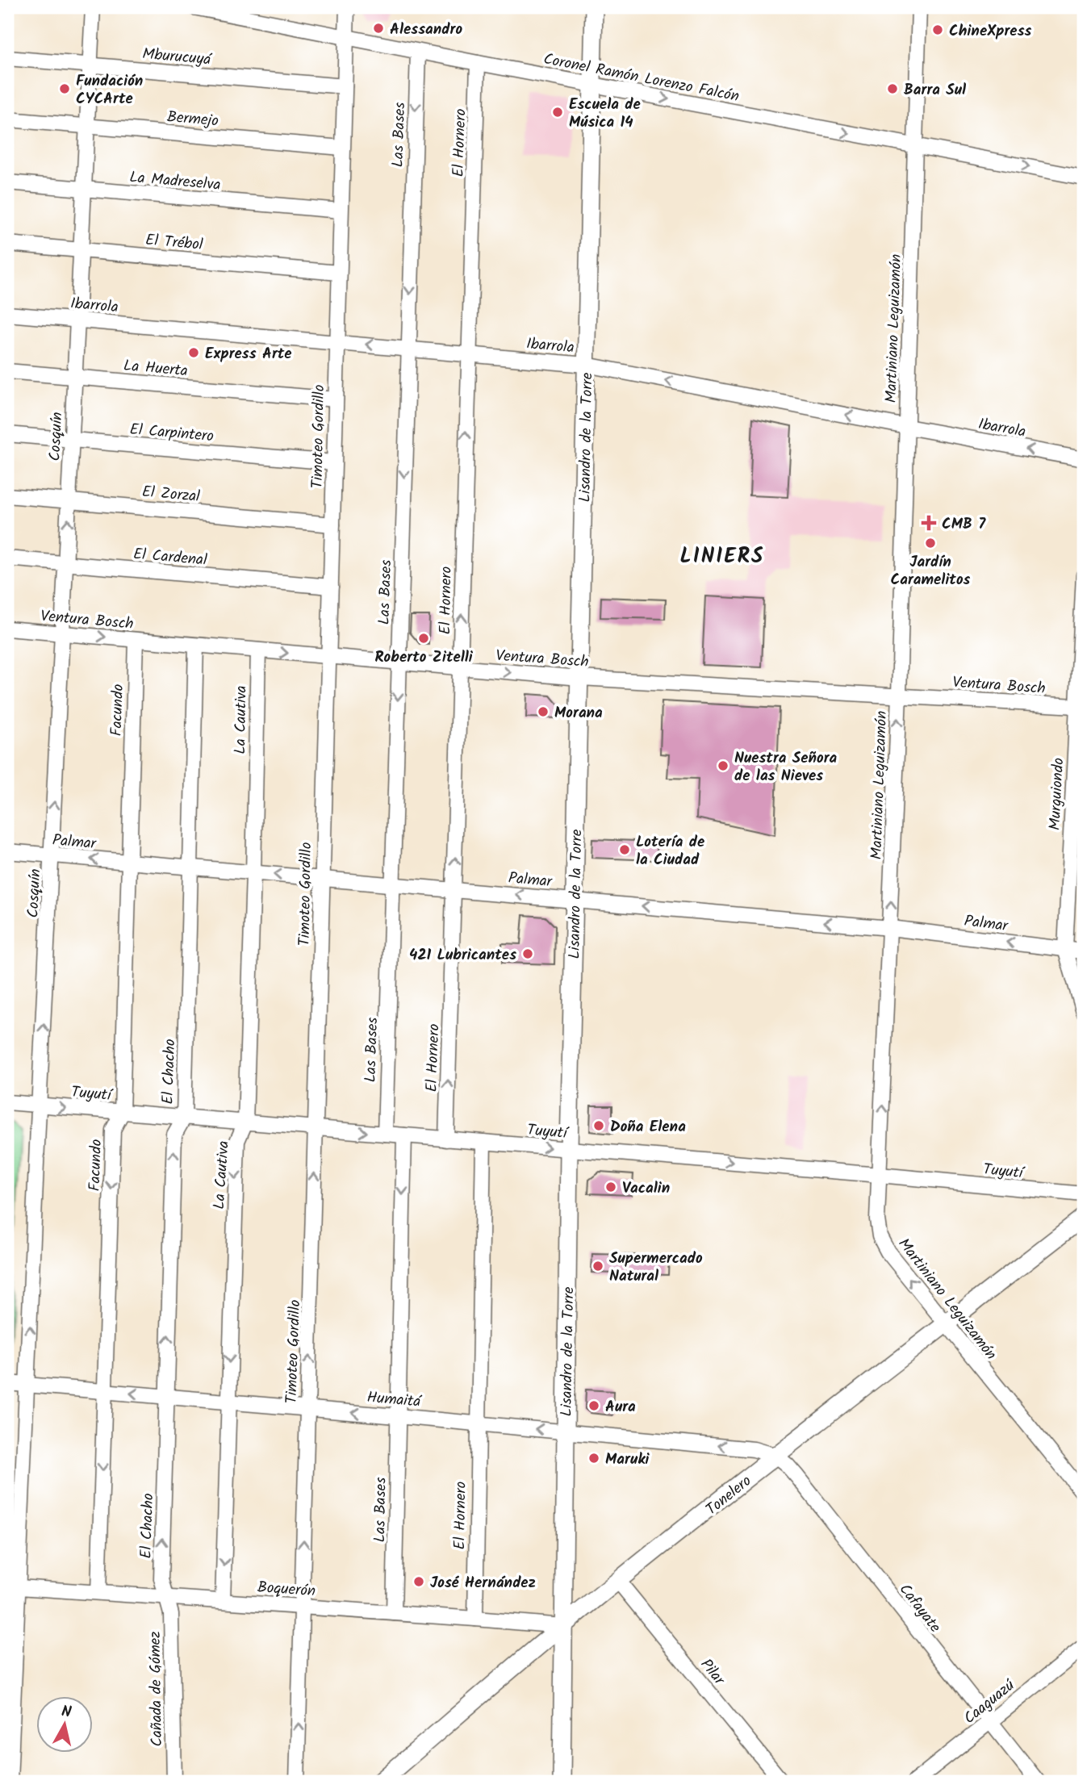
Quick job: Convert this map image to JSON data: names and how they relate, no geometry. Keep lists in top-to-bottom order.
{
  "streets": {
    "street": [
      "Mburucuyá",
      "Coronel Ramón Lorenzo Falcón",
      "Bermejo",
      "Las Bases",
      "El Hornero",
      "La Madreselva",
      "El Trébol",
      "Ibarrola",
      "Martiniano Leguizamón",
      "La Huerta",
      "El Carpintero",
      "Cosquín",
      "Timoteo Gordillo",
      "Lisandro de la Torre",
      "El Zorzal",
      "El Cardenal",
      "Ventura Bosch",
      "Facundo",
      "La Cautiva",
      "Murguiondo",
      "Palmar",
      "El Chacho",
      "Tuyutí",
      "Humaitá",
      "Tonelero",
      "Boquerón",
      "Cafayate",
      "Pilar",
      "Cañada de Gómez",
      "Caaguazú"
    ]
  },
  "crossings": [
    ["Mburucuyá", "Cosquín"],
    ["Mburucuyá", "Timoteo Gordillo"],
    ["Coronel Ramón Lorenzo Falcón", "Las Bases"],
    ["Coronel Ramón Lorenzo Falcón", "El Hornero"],
    ["Coronel Ramón Lorenzo Falcón", "Martiniano Leguizamón"],
    ["Coronel Ramón Lorenzo Falcón", "Timoteo Gordillo"],
    ["Coronel Ramón Lorenzo Falcón", "Lisandro de la Torre"],
    ["Bermejo", "Cosquín"],
    ["Bermejo", "Timoteo Gordillo"],
    ["Las Bases", "Ibarrola"],
    ["Las Bases", "Ventura Bosch"],
    ["Las Bases", "Palmar"],
    ["Las Bases", "Tuyutí"],
    ["Las Bases", "Humaitá"],
    ["Las Bases", "Boquerón"],
    ["El Hornero", "Ibarrola"],
    ["El Hornero", "Ventura Bosch"],
    ["El Hornero", "Palmar"],
    ["El Hornero", "Tuyutí"],
    ["El Hornero", "Humaitá"],
    ["El Hornero", "Boquerón"],
    ["La Madreselva", "Cosquín"],
    ["La Madreselva", "Timoteo Gordillo"],
    ["El Trébol", "Cosquín"],
    ["El Trébol", "Timoteo Gordillo"],
    ["Ibarrola", "Martiniano Leguizamón"],
    ["Ibarrola", "Cosquín"],
    ["Ibarrola", "Timoteo Gordillo"],
    ["Ibarrola", "Lisandro de la Torre"],
    ["Martiniano Leguizamón", "Ventura Bosch"],
    ["Martiniano Leguizamón", "Palmar"],
    ["Martiniano Leguizamón", "Tuyutí"],
    ["Martiniano Leguizamón", "Tonelero"],
    ["La Huerta", "Cosquín"],
    ["La Huerta", "Timoteo Gordillo"],
    ["El Carpintero", "Cosquín"],
    ["El Carpintero", "Timoteo Gordillo"],
    ["Cosquín", "El Zorzal"],
    ["Cosquín", "El Cardenal"],
    ["Cosquín", "Ventura Bosch"],
    ["Cosquín", "Palmar"],
    ["Cosquín", "Tuyutí"],
    ["Cosquín", "Humaitá"],
    ["Cosquín", "Boquerón"],
    ["Timoteo Gordillo", "El Zorzal"],
    ["Timoteo Gordillo", "El Cardenal"],
    ["Timoteo Gordillo", "Ventura Bosch"],
    ["Timoteo Gordillo", "Palmar"],
    ["Timoteo Gordillo", "Tuyutí"],
    ["Timoteo Gordillo", "Humaitá"],
    ["Timoteo Gordillo", "Boquerón"],
    ["Lisandro de la Torre", "Ventura Bosch"],
    ["Lisandro de la Torre", "Palmar"],
    ["Lisandro de la Torre", "Tuyutí"],
    ["Lisandro de la Torre", "Humaitá"],
    ["Lisandro de la Torre", "Tonelero"],
    ["Lisandro de la Torre", "Boquerón"],
    ["Ventura Bosch", "Facundo"],
    ["Ventura Bosch", "La Cautiva"],
    ["Ventura Bosch", "Murguiondo"],
    ["Ventura Bosch", "El Chacho"],
    ["Facundo", "Palmar"],
    ["Facundo", "Tuyutí"],
    ["Facundo", "Humaitá"],
    ["Facundo", "Boquerón"],
    ["La Cautiva", "Palmar"],
    ["La Cautiva", "Tuyutí"],
    ["La Cautiva", "Humaitá"],
    ["La Cautiva", "Boquerón"],
    ["Murguiondo", "Palmar"],
    ["Palmar", "El Chacho"],
    ["El Chacho", "Tuyutí"],
    ["El Chacho", "Humaitá"],
    ["El Chacho", "Boquerón"],
    ["El Chacho", "Cañada de Gómez"],
    ["Humaitá", "Tonelero"],
    ["Humaitá", "Cafayate"],
    ["Tonelero", "Boquerón"],
    ["Tonelero", "Cafayate"],
    ["Tonelero", "Pilar"],
    ["Boquerón", "Cañada de Gómez"],
    ["Cafayate", "Caaguazú"]
  ],
  "one_way": [
    "Coronel Ramón Lorenzo Falcón",
    "Las Bases",
    "El Hornero",
    "Ibarrola",
    "Martiniano Leguizamón",
    "Cosquín",
    "Timoteo Gordillo",
    "Facundo",
    "La Cautiva",
    "Palmar",
    "El Chacho",
    "Tuyutí",
    "Humaitá"
  ],
  "districts": ["LINIERS"],
  "places": {
    "other": [
      "Alessandro",
      "ChineXpress",
      "Fundación CYCArte",
      "Barra Sul",
      "Escuela de Música 14",
      "Express Arte",
      "Jardín Caramelitos",
      "Roberto Zitelli",
      "Morana",
      "Nuestra Señora de las Nieves",
      "Lotería de la Ciudad",
      "421 Lubricantes",
      "Doña Elena",
      "Vacalin",
      "Supermercado Natural",
      "Aura",
      "Maruki",
      "José Hernández"
    ],
    "health": ["CMB 7"]
  },
  "north": "top"
}
